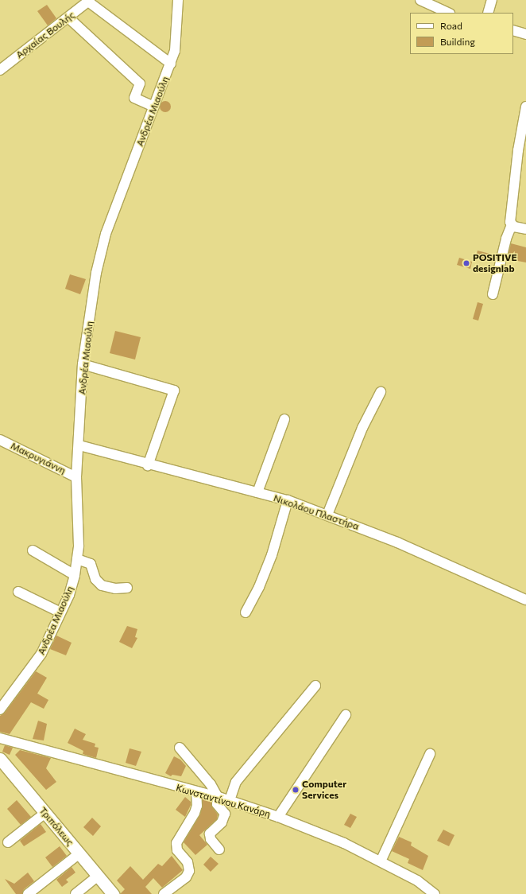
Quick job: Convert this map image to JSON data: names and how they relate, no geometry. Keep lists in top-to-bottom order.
{
  "streets": {
    "main road": ["Τριπόλεως"],
    "street": [
      "Αρχαίας Βουλής",
      "Ανδρέα Μιαούλη",
      "Μακρυγιάννη",
      "Νικολάου Πλαστήρα",
      "Κωνσταντίνου Κανάρη"
    ]
  },
  "crossings": [
    ["Ανδρέα Μιαούλη", "Μακρυγιάννη"],
    ["Ανδρέα Μιαούλη", "Νικολάου Πλαστήρα"]
  ],
  "places": ["POSITIVE designlab", "Computer Services"],
  "legend": ["Road", "Building"]
}
